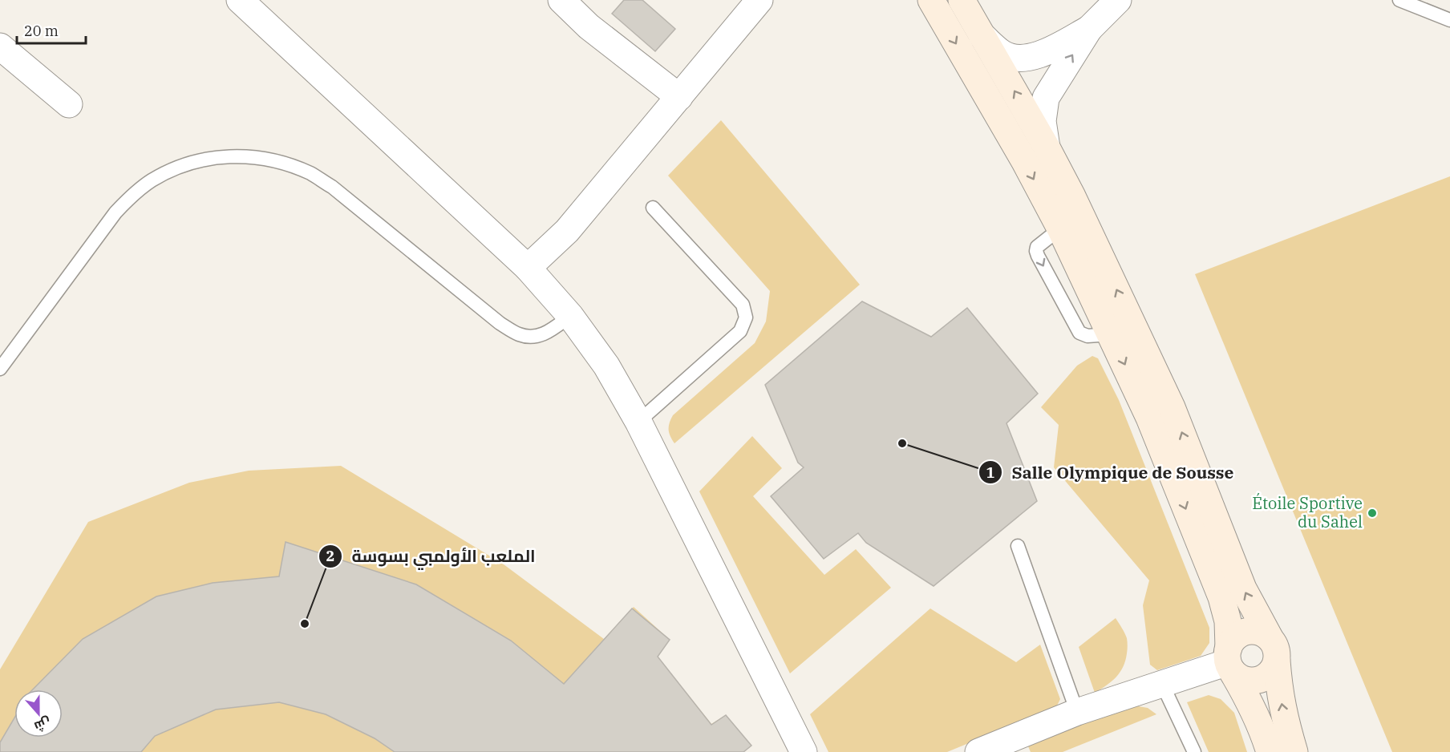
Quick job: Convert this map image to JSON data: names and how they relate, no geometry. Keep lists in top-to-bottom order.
{
  "places": ["Salle Olympique de Sousse", "Étoile Sportive du Sahel", "الملعب الأولمبي بسوسة"],
  "scale_bar": "20 m",
  "north": "bottom"
}
